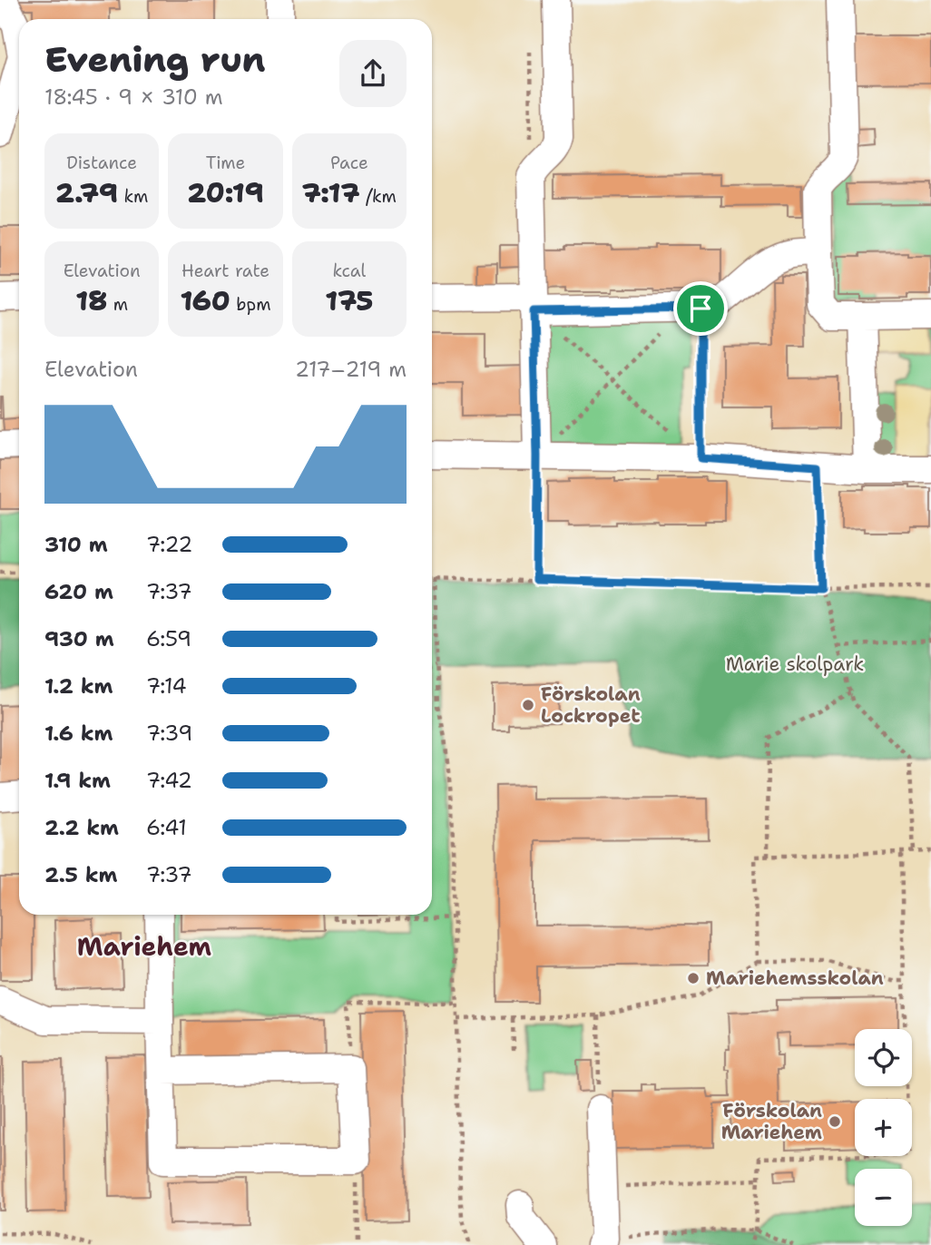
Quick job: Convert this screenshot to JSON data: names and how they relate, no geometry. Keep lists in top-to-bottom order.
{
  "districts": ["Mariehem"],
  "parks": ["Marie skolpark"],
  "places": ["Förskolan Lockropet", "Mariehemsskolan", "Förskolan Mariehem"],
  "page": {
    "heading": ["Evening run", "18:45 · 9 × 310 m"],
    "stats": [
      ["Distance", "2.79 km"],
      ["Time", "20:19"],
      ["Pace", "7:17 /km"],
      ["Elevation", "18 m"],
      ["Heart rate", "160 bpm"],
      ["kcal", "175"]
    ],
    "chart": ["Elevation", "217–219 m"],
    "list": [
      {
        "name": "310 m",
        "note": "7:22"
      },
      {
        "name": "620 m",
        "note": "7:37"
      },
      {
        "name": "930 m",
        "note": "6:59"
      },
      {
        "name": "1.2 km",
        "note": "7:14"
      },
      {
        "name": "1.6 km",
        "note": "7:39"
      },
      {
        "name": "1.9 km",
        "note": "7:42"
      },
      {
        "name": "2.2 km",
        "note": "6:41"
      },
      {
        "name": "2.5 km",
        "note": "7:37"
      }
    ],
    "map_buttons": ["+", "−"]
  }
}
